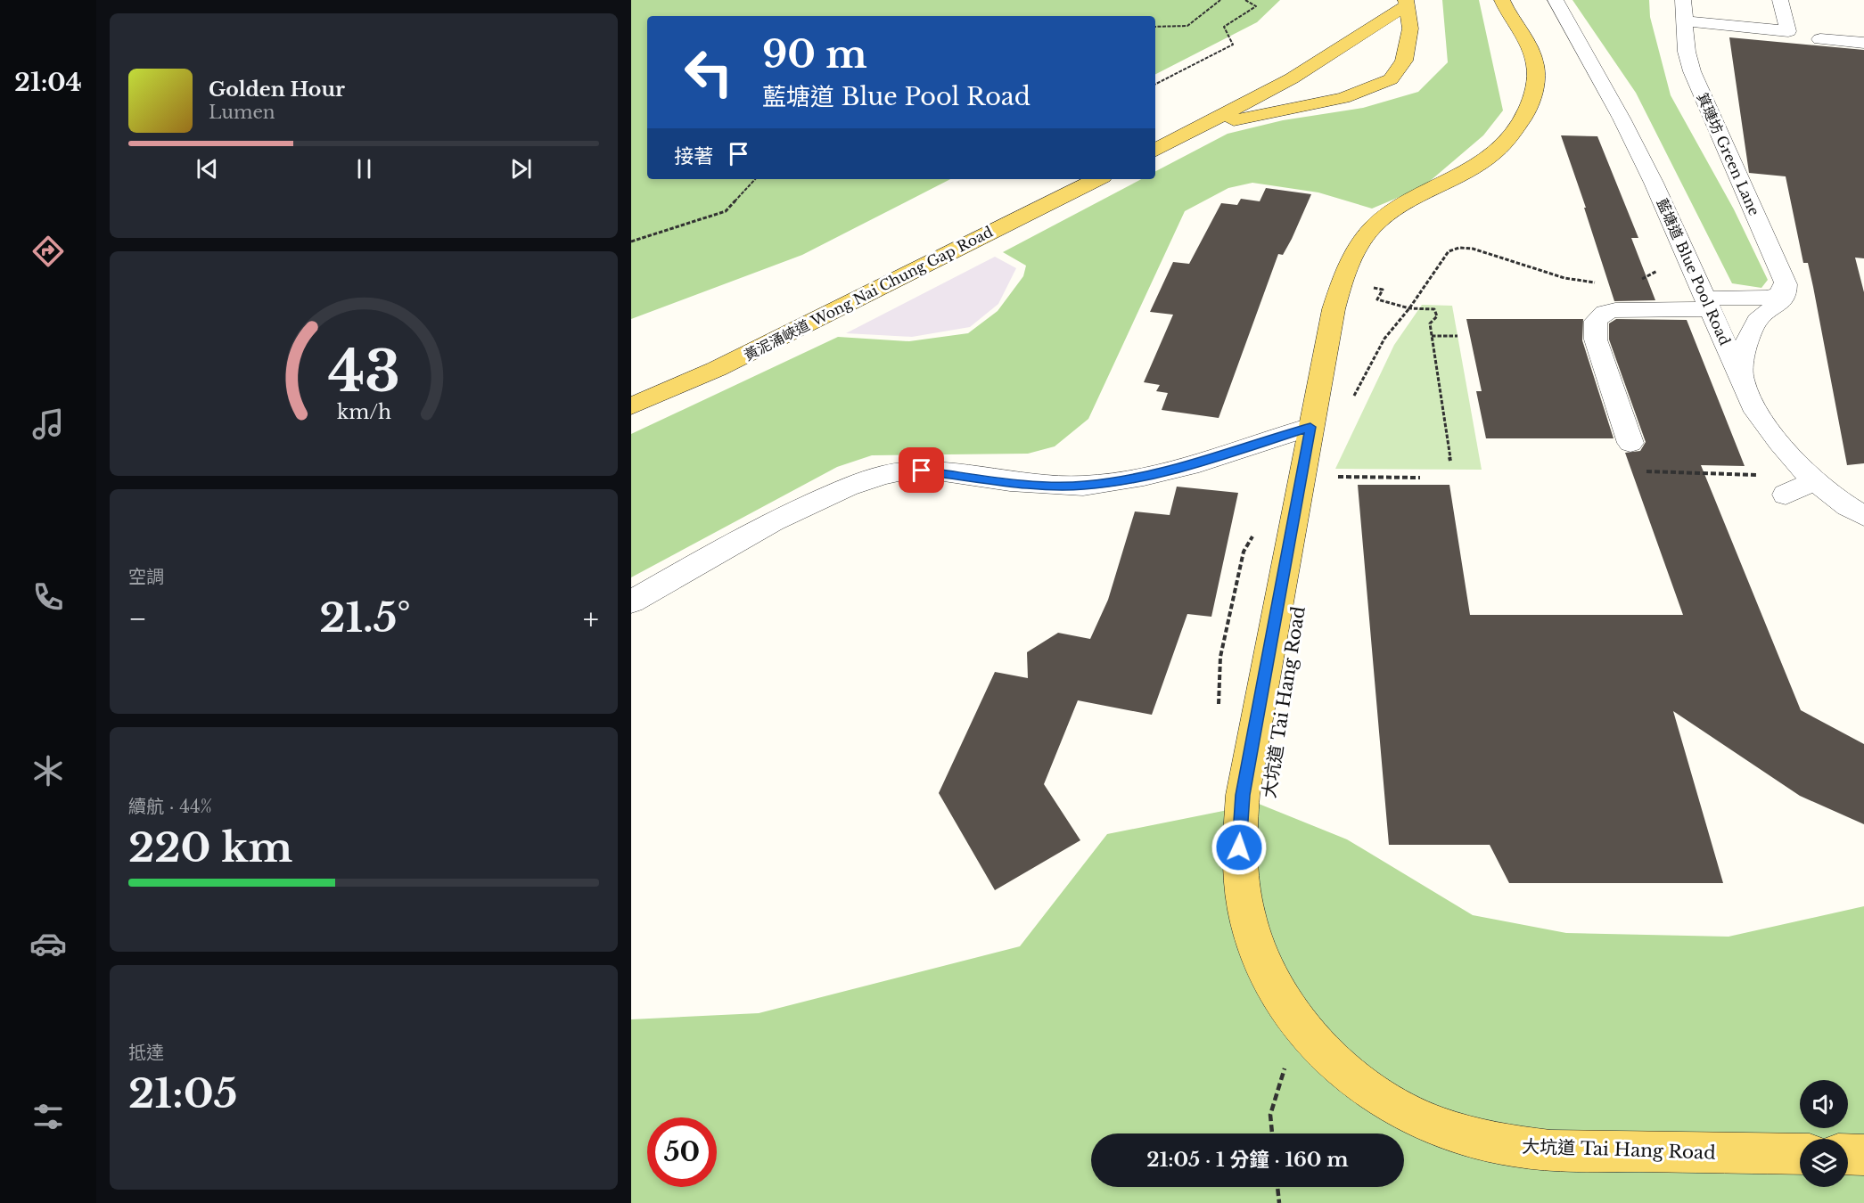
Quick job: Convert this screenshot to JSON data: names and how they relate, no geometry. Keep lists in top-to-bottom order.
{
  "streets": {
    "main road": ["黃泥涌峽道 Wong Nai Chung Gap Road", "大坑道 Tai Hang Road"],
    "street": ["箕璉坊 Green Lane", "藍塘道 Blue Pool Road"]
  },
  "page": {
    "tabs": "21:04",
    "turn": ["90 m", "藍塘道 Blue Pool Road"],
    "song": ["Golden Hour", "Lumen"],
    "then": "接著",
    "tile": [
      "空調",
      ["續航 · 44%", "220 km"],
      ["抵達", "21:05"]
    ],
    "heat": ["−", "21.5°", "+"],
    "limit": "50",
    "trip": "21:05 · 1 分鐘 · 160 m",
    "gauge": ["43", "km/h"]
  }
}
